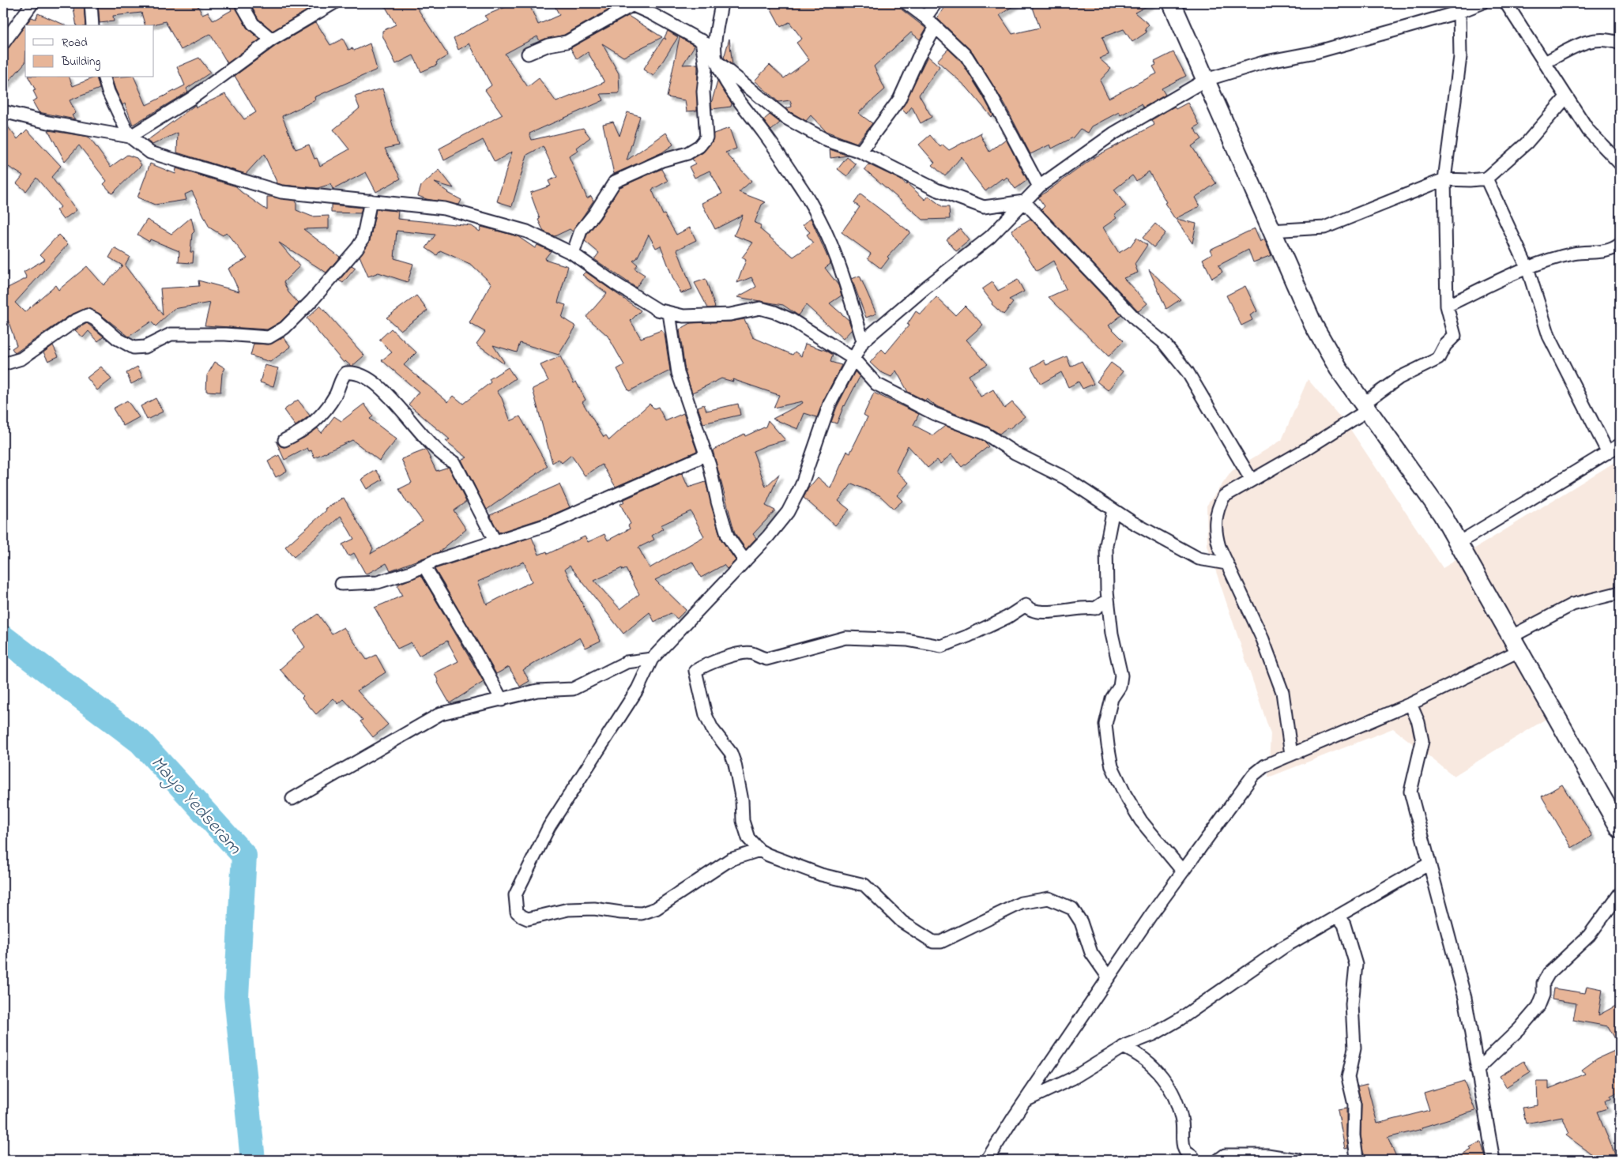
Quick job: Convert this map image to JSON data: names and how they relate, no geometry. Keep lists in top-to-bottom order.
{
  "water": ["Mayo Yedseram"],
  "legend": ["Road", "Building"]
}
